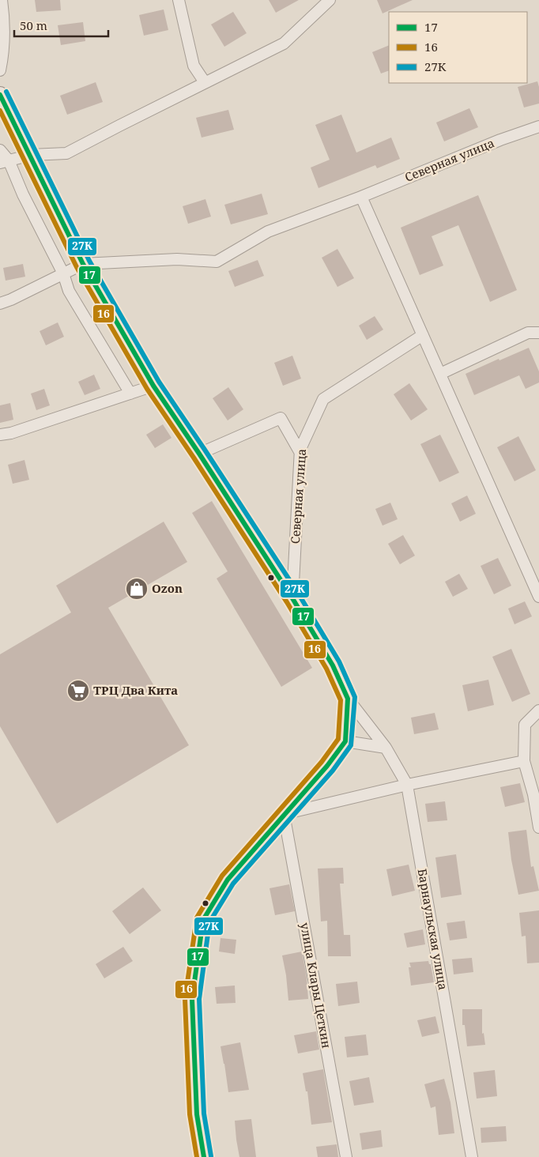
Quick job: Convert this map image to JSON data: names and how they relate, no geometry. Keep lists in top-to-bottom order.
{
  "streets": {
    "street": ["Северная улица", "Барнаульская улица", "улица Клары Цеткин"]
  },
  "places": {
    "shop": ["Ozon"],
    "supermarket": ["ТРЦ Два Кита"]
  },
  "lines": ["transit line 27К", "transit line 17", "transit line 16"],
  "legend": ["17", "16", "27К"],
  "scale_bar": "50 m"
}
